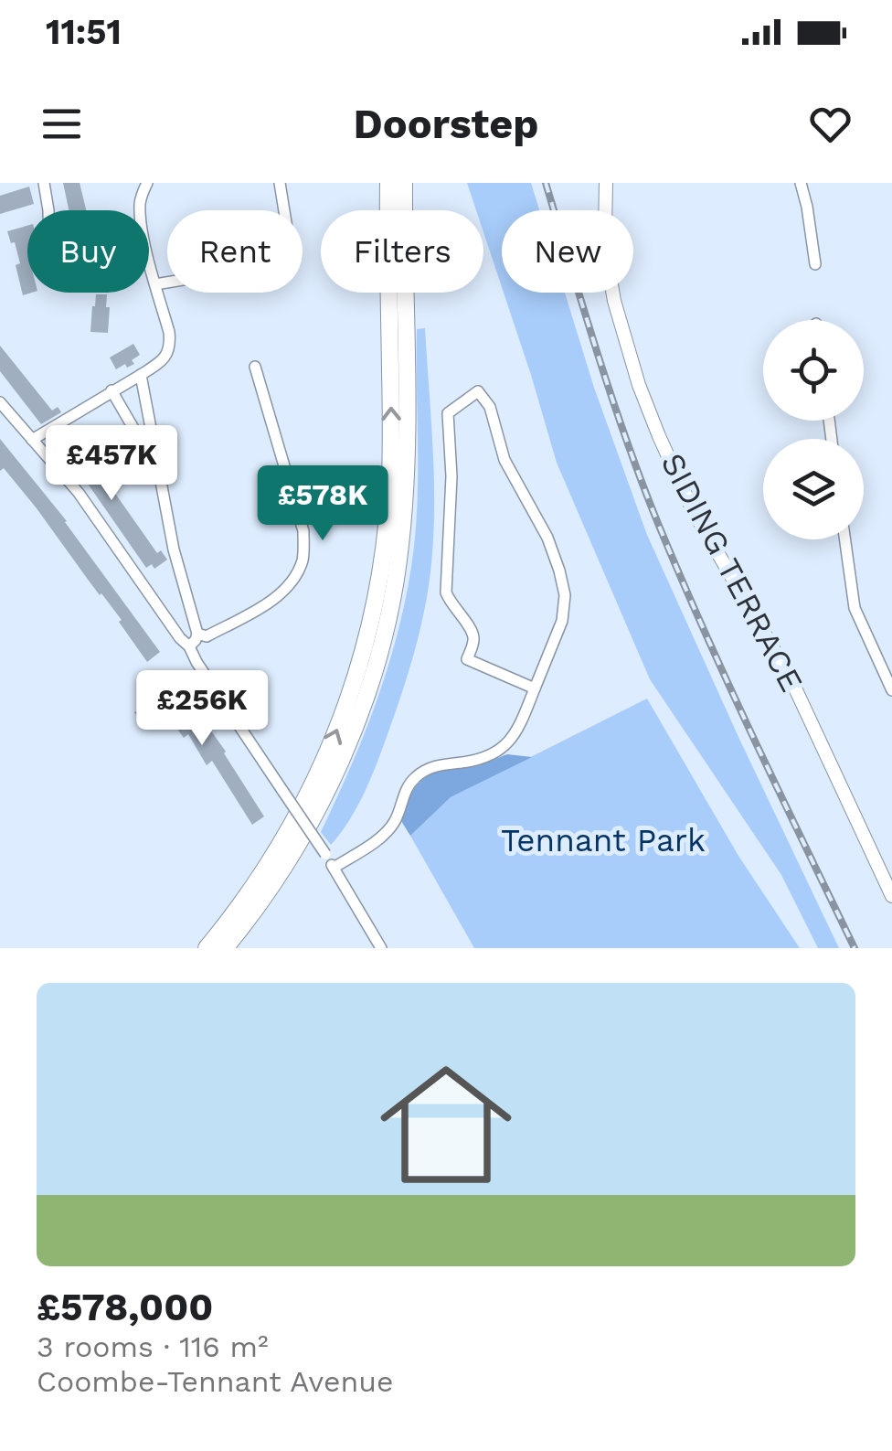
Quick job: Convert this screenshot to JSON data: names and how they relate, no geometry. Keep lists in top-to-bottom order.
{
  "streets": {
    "main road": ["SIDING TERRACE"]
  },
  "parks": ["Tennant Park"],
  "page": {
    "status": "11:51",
    "header": "Doorstep",
    "chip": [
      "Buy",
      "Rent",
      "Filters",
      "New"
    ],
    "price": ["£457K", "£578K", "£256K"],
    "list": [
      {
        "name": "£578,000",
        "note": "3 rooms · 116 m² · Coombe-Tennant Avenue"
      }
    ]
  }
}
